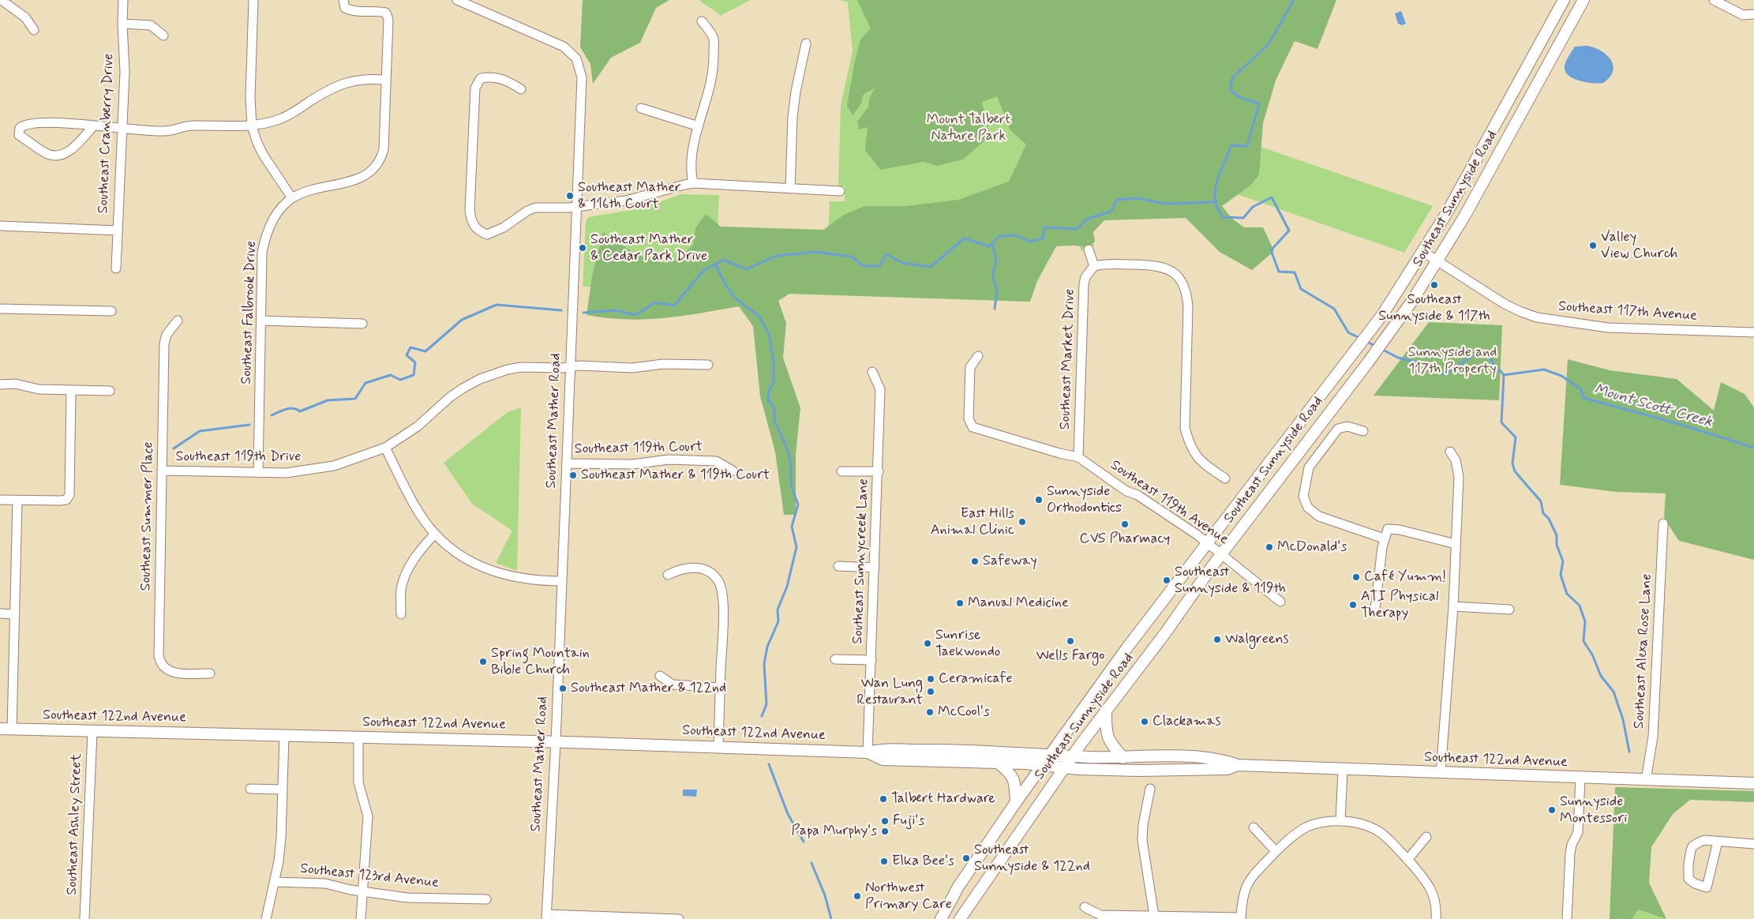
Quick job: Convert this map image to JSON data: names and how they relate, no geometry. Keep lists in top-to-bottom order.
{
  "streets": {
    "main road": ["Southeast Sunnyside Road", "Southeast 122nd Avenue"],
    "street": [
      "Southeast Cranberry Drive",
      "Southeast 117th Avenue",
      "Southeast Falbrook Drive",
      "Southeast Market Drive",
      "Southeast Mather Road",
      "Southeast 119th Court",
      "Southeast 119th Drive",
      "Southeast 119th Avenue",
      "Southeast Summer Place",
      "Southeast Sunnycreek Lane",
      "Southeast Alexa Rose Lane",
      "Southeast Ashley Street",
      "Southeast 123rd Avenue"
    ]
  },
  "crossings": [
    ["Southeast Sunnyside Road", "Southeast 117th Avenue"],
    ["Southeast Sunnyside Road", "Southeast 119th Avenue"],
    ["Southeast Sunnyside Road", "Southeast 122nd Avenue"],
    ["Southeast Falbrook Drive", "Southeast 119th Drive"],
    ["Southeast Market Drive", "Southeast 119th Avenue"],
    ["Southeast Mather Road", "Southeast 119th Court"],
    ["Southeast Mather Road", "Southeast 119th Drive"],
    ["Southeast Mather Road", "Southeast 122nd Avenue"],
    ["Southeast 119th Drive", "Southeast Summer Place"],
    ["Southeast Sunnycreek Lane", "Southeast 122nd Avenue"],
    ["Southeast Alexa Rose Lane", "Southeast 122nd Avenue"],
    ["Southeast 122nd Avenue", "Southeast Ashley Street"]
  ],
  "water": ["Mount Scott Creek"],
  "parks": ["Mount Talbert Nature Park", "Sunnyside and 117th Property"],
  "places": [
    "Southeast Mather & 116th Court",
    "Valley View Church",
    "Southeast Mather & Cedar Park Drive",
    "Southeast Sunnyside & 117th",
    "Southeast Mather & 119th Court",
    "Sunnyside Orthodontics",
    "East Hills Animal Clinic",
    "CVS Pharmacy",
    "McDonald's",
    "Safeway",
    "Café Yumm!",
    "Southeast Sunnyside & 119th",
    "Manual Medicine",
    "ATI Physical Therapy",
    "Walgreens",
    "Wells Fargo",
    "Sunrise Taekwondo",
    "Spring Mountain Bible Church",
    "Ceramicafe",
    "Southeast Mather & 122nd",
    "Wan Lung Restaurant",
    "McCool's",
    "Clackamas",
    "Talbert Hardware",
    "Sunnyside Montessori",
    "Fuji's",
    "Papa Murphy's",
    "Southeast Sunnyside & 122nd",
    "Elka Bee's",
    "Northwest Primary Care"
  ]
}
